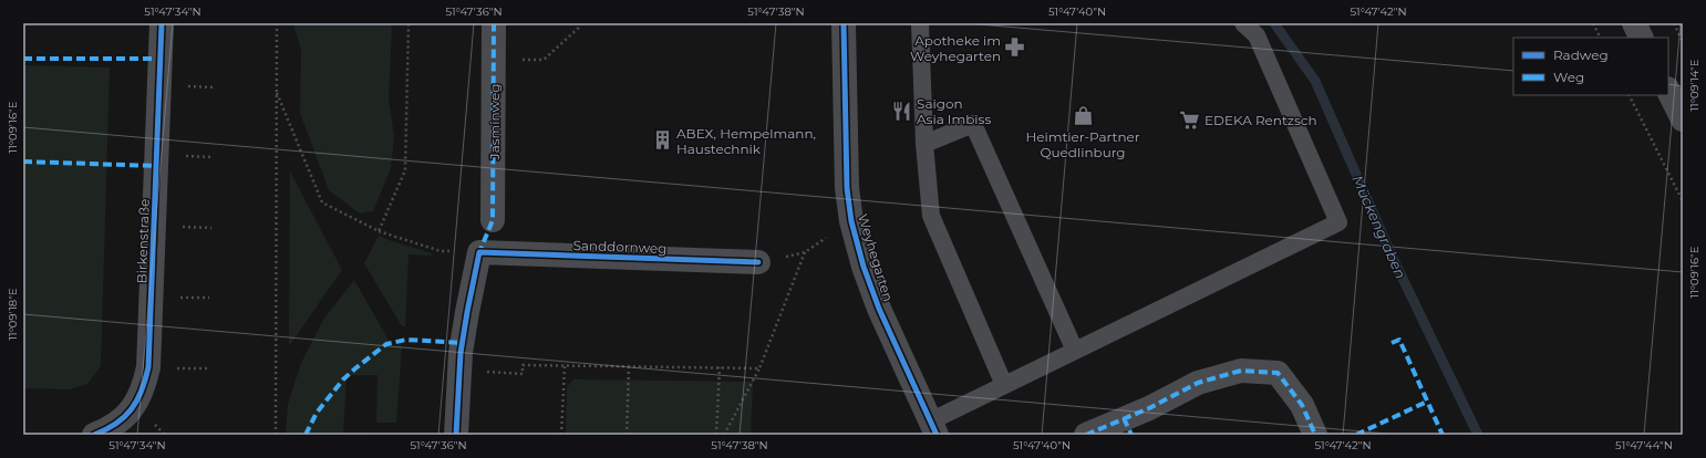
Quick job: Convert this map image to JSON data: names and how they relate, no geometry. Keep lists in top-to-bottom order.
{
  "streets": {
    "street": [
      "Jasminweg",
      "Birkenstraße",
      "Sanddornweg",
      "Weyhegarten"
    ]
  },
  "water": ["Mückengraben"],
  "places": {
    "pharmacy": ["Apotheke im Weyhegarten"],
    "restaurant": ["Saigon Asia Imbiss"],
    "shop": ["Heimtier-Partner Quedlinburg"],
    "supermarket": ["EDEKA Rentzsch"],
    "building": ["ABEX, Hempelmann, Haustechnik"]
  },
  "legend": ["Radweg", "Weg"],
  "coordinates": [
    "51°47'34\"N",
    "51°47'36\"N",
    "51°47'38\"N",
    "51°47'40\"N",
    "51°47'42\"N",
    "11°09'14\"E",
    "11°09'16\"E",
    "11°09'18\"E",
    "51°47'44\"N"
  ]
}
